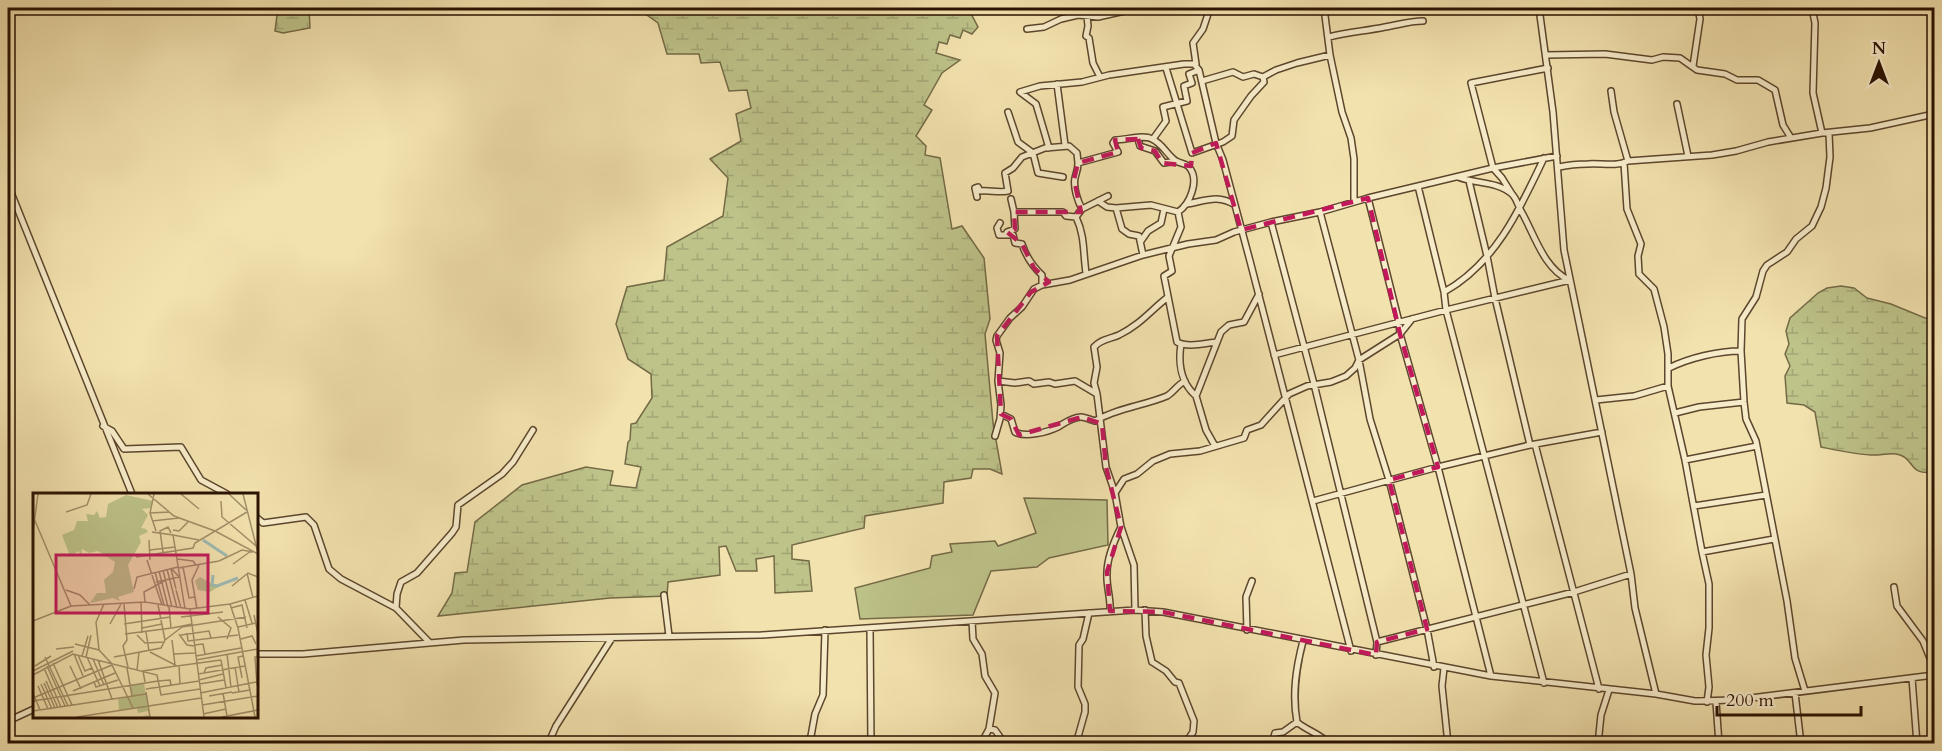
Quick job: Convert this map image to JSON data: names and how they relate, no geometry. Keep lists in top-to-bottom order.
{
  "scale_bar": "200 m",
  "north": "top"
}
